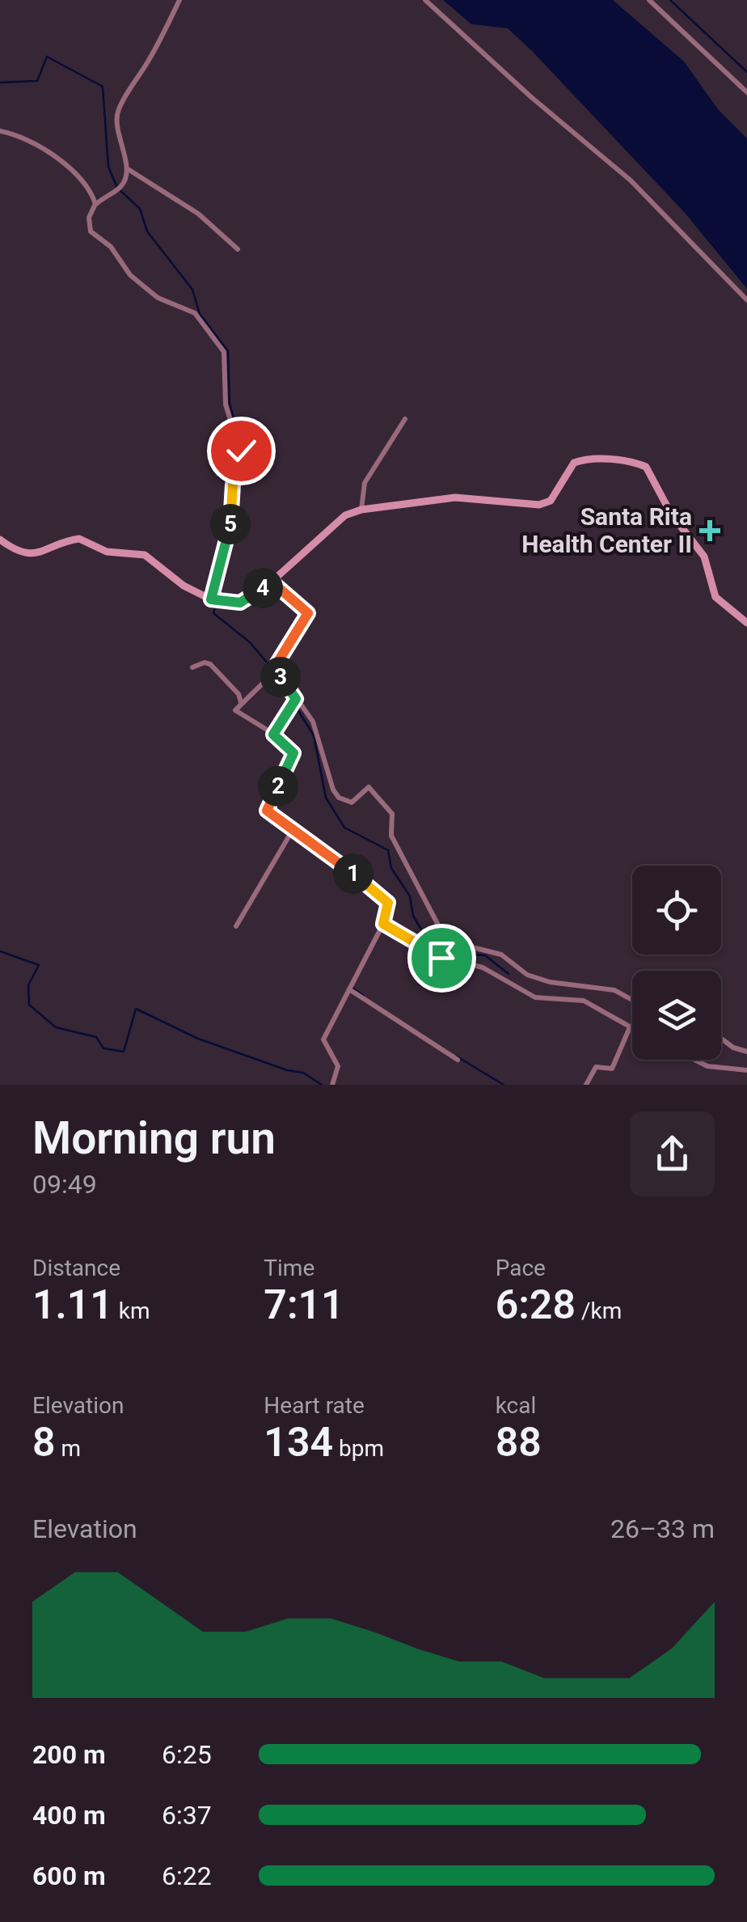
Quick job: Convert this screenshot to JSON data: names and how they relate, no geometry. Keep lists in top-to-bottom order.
{
  "places": {
    "health": ["Santa Rita Health Center II"]
  },
  "page": {
    "pins": [
      "5",
      "4",
      "3",
      "2",
      "1"
    ],
    "heading": ["Morning run", "09:49"],
    "stats": [
      ["Distance", "1.11 km"],
      ["Time", "7:11"],
      ["Pace", "6:28 /km"],
      ["Elevation", "8 m"],
      ["Heart rate", "134 bpm"],
      ["kcal", "88"]
    ],
    "chart": ["Elevation", "26–33 m"],
    "list": [
      {
        "name": "200 m",
        "note": "6:25"
      },
      {
        "name": "400 m",
        "note": "6:37"
      },
      {
        "name": "600 m",
        "note": "6:22"
      }
    ]
  }
}
